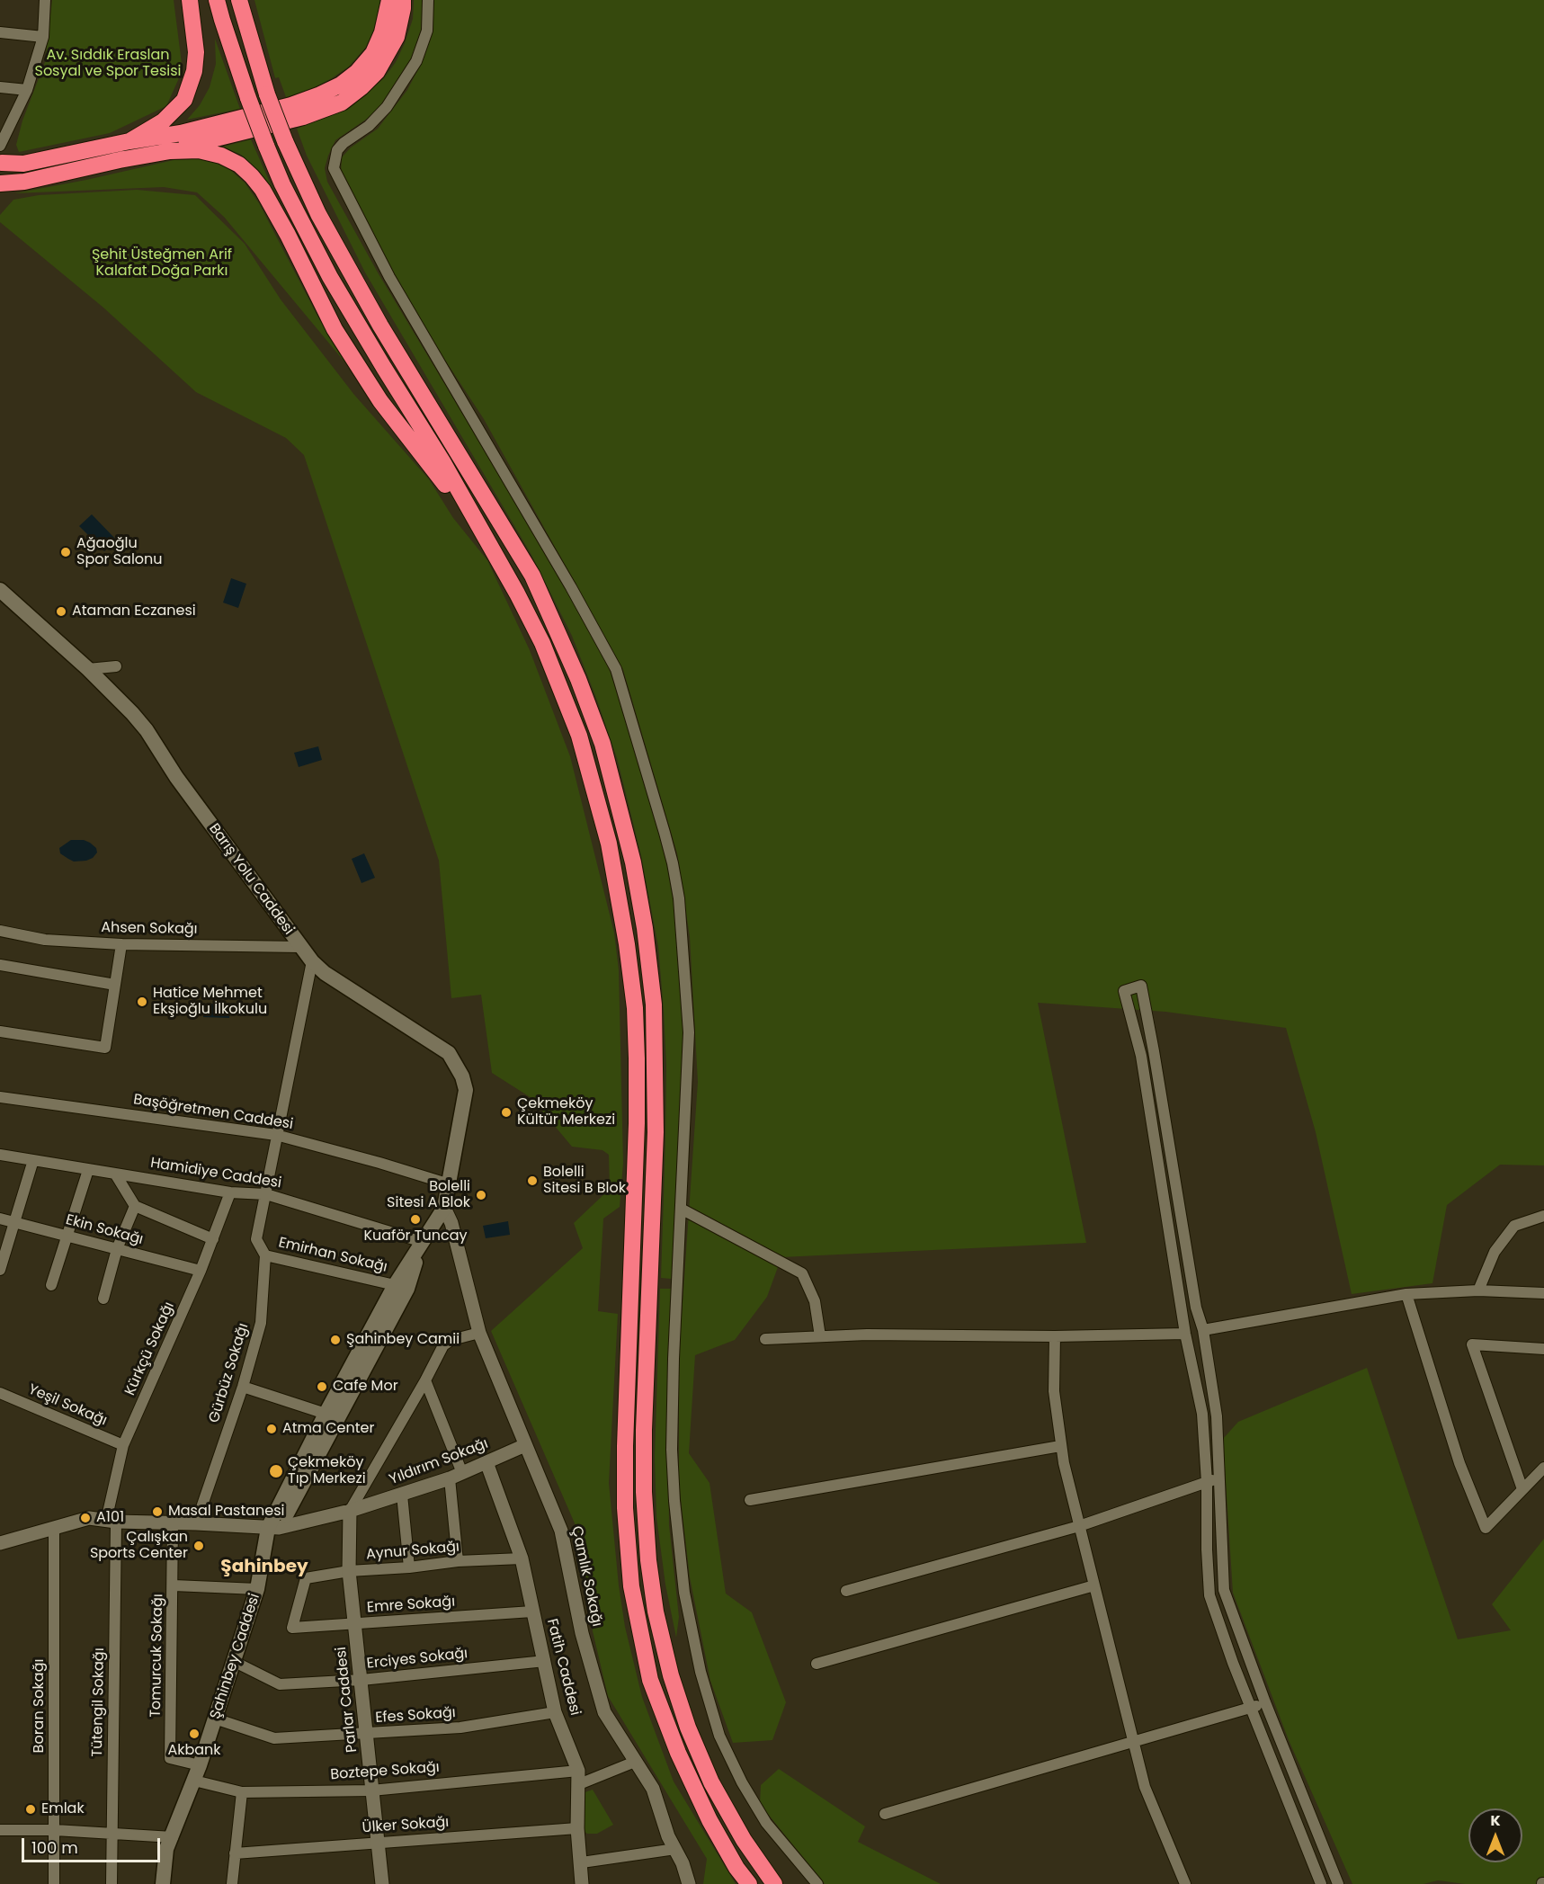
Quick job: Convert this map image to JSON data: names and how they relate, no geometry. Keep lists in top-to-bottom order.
{
  "streets": {
    "main road": ["Barış Yolu Caddesi", "Şahinbey Caddesi"],
    "street": [
      "Ahsen Sokağı",
      "Başöğretmen Caddesi",
      "Hamidiye Caddesi",
      "Ekin Sokağı",
      "Emirhan Sokağı",
      "Kürkçü Sokağı",
      "Gürbüz Sokağı",
      "Yeşil Sokağı",
      "Yıldırım Sokağı",
      "Aynur Sokağı",
      "Çamlık Sokağı",
      "Emre Sokağı",
      "Tomurcuk Sokağı",
      "Erciyes Sokağı",
      "Fatih Caddesi",
      "Parlar Caddesi",
      "Tütengil Sokağı",
      "Boran Sokağı",
      "Efes Sokağı",
      "Boztepe Sokağı",
      "Ülker Sokağı"
    ]
  },
  "crossings": [
    ["Barış Yolu Caddesi", "Ahsen Sokağı"],
    ["Barış Yolu Caddesi", "Gürbüz Sokağı"],
    ["Barış Yolu Caddesi", "Şahinbey Caddesi"],
    ["Başöğretmen Caddesi", "Gürbüz Sokağı"],
    ["Başöğretmen Caddesi", "Şahinbey Caddesi"],
    ["Hamidiye Caddesi", "Kürkçü Sokağı"],
    ["Hamidiye Caddesi", "Gürbüz Sokağı"],
    ["Hamidiye Caddesi", "Şahinbey Caddesi"],
    ["Ekin Sokağı", "Kürkçü Sokağı"],
    ["Emirhan Sokağı", "Gürbüz Sokağı"],
    ["Emirhan Sokağı", "Şahinbey Caddesi"],
    ["Kürkçü Sokağı", "Yeşil Sokağı"],
    ["Kürkçü Sokağı", "Yıldırım Sokağı"],
    ["Kürkçü Sokağı", "Tütengil Sokağı"],
    ["Gürbüz Sokağı", "Yıldırım Sokağı"],
    ["Yıldırım Sokağı", "Çamlık Sokağı"],
    ["Yıldırım Sokağı", "Tomurcuk Sokağı"],
    ["Yıldırım Sokağı", "Şahinbey Caddesi"],
    ["Yıldırım Sokağı", "Fatih Caddesi"],
    ["Yıldırım Sokağı", "Parlar Caddesi"],
    ["Yıldırım Sokağı", "Tütengil Sokağı"],
    ["Yıldırım Sokağı", "Boran Sokağı"],
    ["Aynur Sokağı", "Emre Sokağı"],
    ["Aynur Sokağı", "Fatih Caddesi"],
    ["Aynur Sokağı", "Parlar Caddesi"],
    ["Çamlık Sokağı", "Şahinbey Caddesi"],
    ["Çamlık Sokağı", "Boztepe Sokağı"],
    ["Emre Sokağı", "Fatih Caddesi"],
    ["Emre Sokağı", "Parlar Caddesi"],
    ["Tomurcuk Sokağı", "Şahinbey Caddesi"],
    ["Şahinbey Caddesi", "Erciyes Sokağı"],
    ["Şahinbey Caddesi", "Efes Sokağı"],
    ["Şahinbey Caddesi", "Boztepe Sokağı"],
    ["Erciyes Sokağı", "Fatih Caddesi"],
    ["Erciyes Sokağı", "Parlar Caddesi"],
    ["Fatih Caddesi", "Efes Sokağı"],
    ["Fatih Caddesi", "Boztepe Sokağı"],
    ["Fatih Caddesi", "Ülker Sokağı"],
    ["Parlar Caddesi", "Efes Sokağı"],
    ["Parlar Caddesi", "Boztepe Sokağı"],
    ["Parlar Caddesi", "Ülker Sokağı"]
  ],
  "districts": ["Şahinbey"],
  "parks": ["Av. Sıddık Eraslan Sosyal ve Spor Tesisi", "Şehit Üsteğmen Arif Kalafat Doğa Parkı"],
  "places": [
    "Ağaoğlu Spor Salonu",
    "Ataman Eczanesi",
    "Hatice Mehmet Ekşioğlu İlkokulu",
    "Çekmeköy Kültür Merkezi",
    "Bolelli Sitesi B Blok",
    "Bolelli Sitesi A Blok",
    "Kuaför Tuncay",
    "Şahinbey Camii",
    "Cafe Mor",
    "Atma Center",
    "Çekmeköy Tıp Merkezi",
    "Masal Pastanesi",
    "A101",
    "Çalışkan Sports Center",
    "Akbank",
    "Emlak"
  ],
  "scale_bar": "100 m",
  "north": "top"
}
